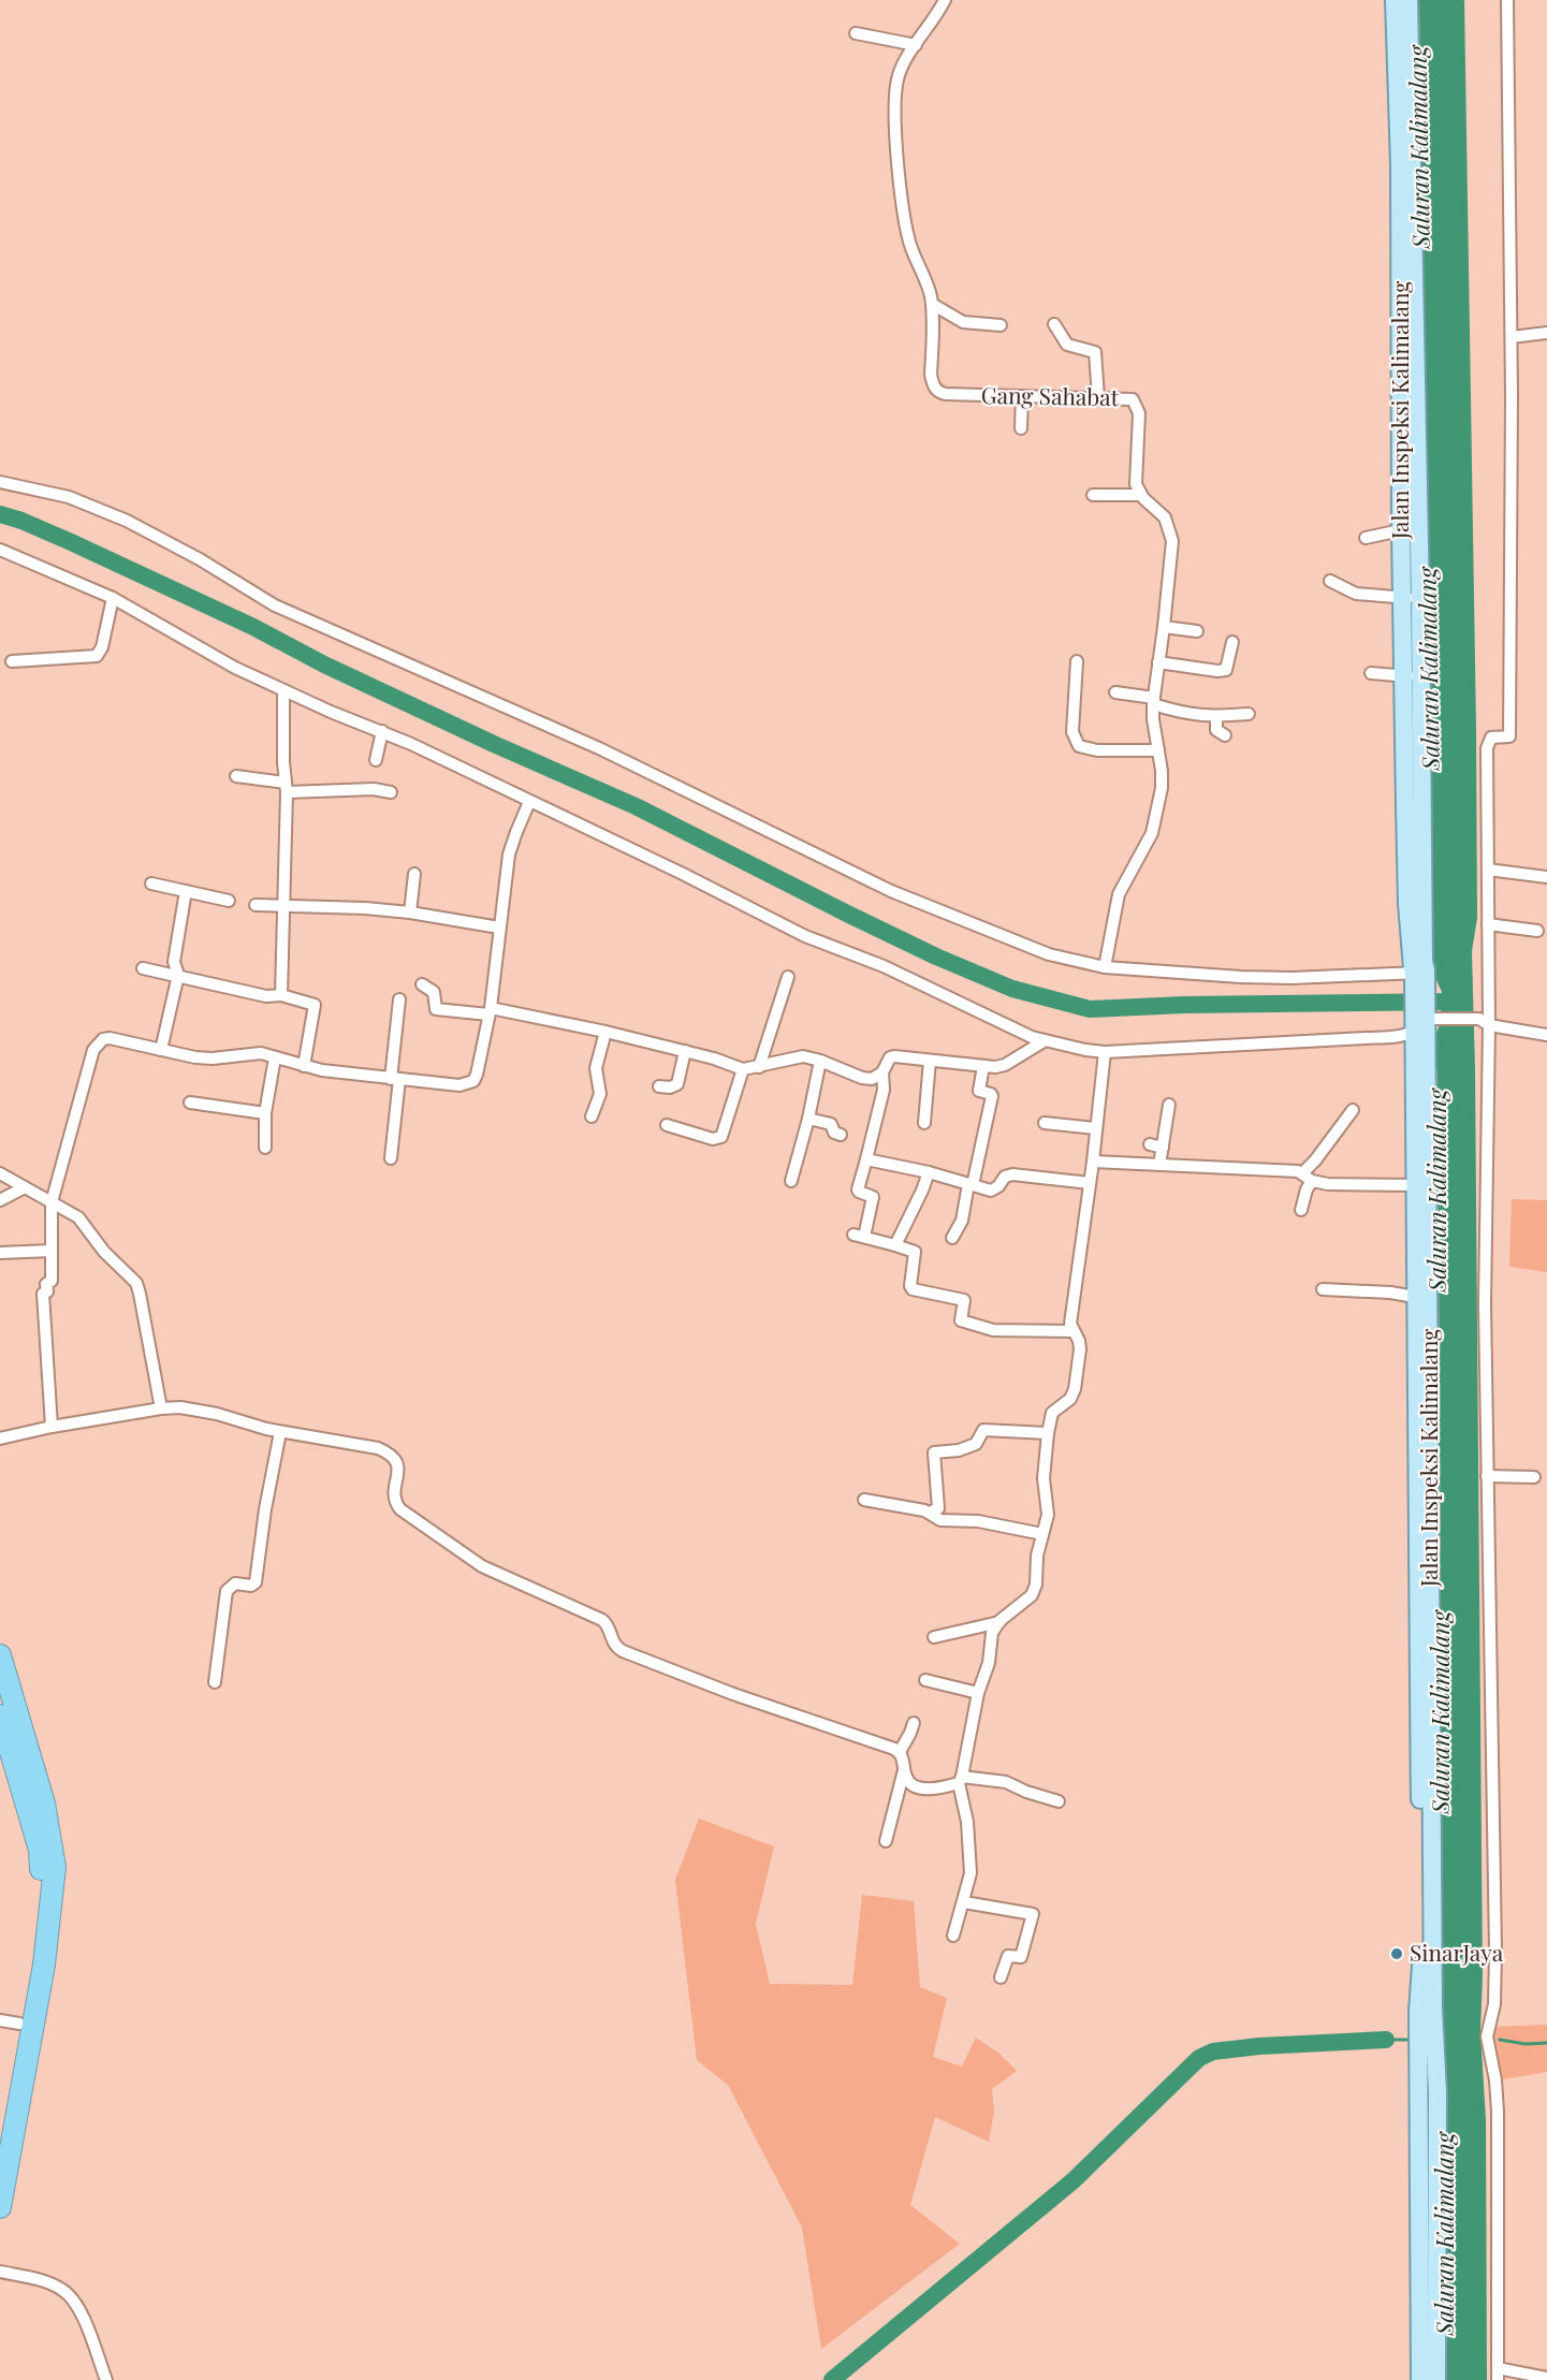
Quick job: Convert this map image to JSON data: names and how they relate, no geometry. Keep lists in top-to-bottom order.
{
  "streets": {
    "main road": ["Jalan Inspeksi Kalimalang"],
    "street": ["Gang Sahabat"]
  },
  "water": ["Saluran Kalimalang"],
  "places": ["SinarJaya"]
}
